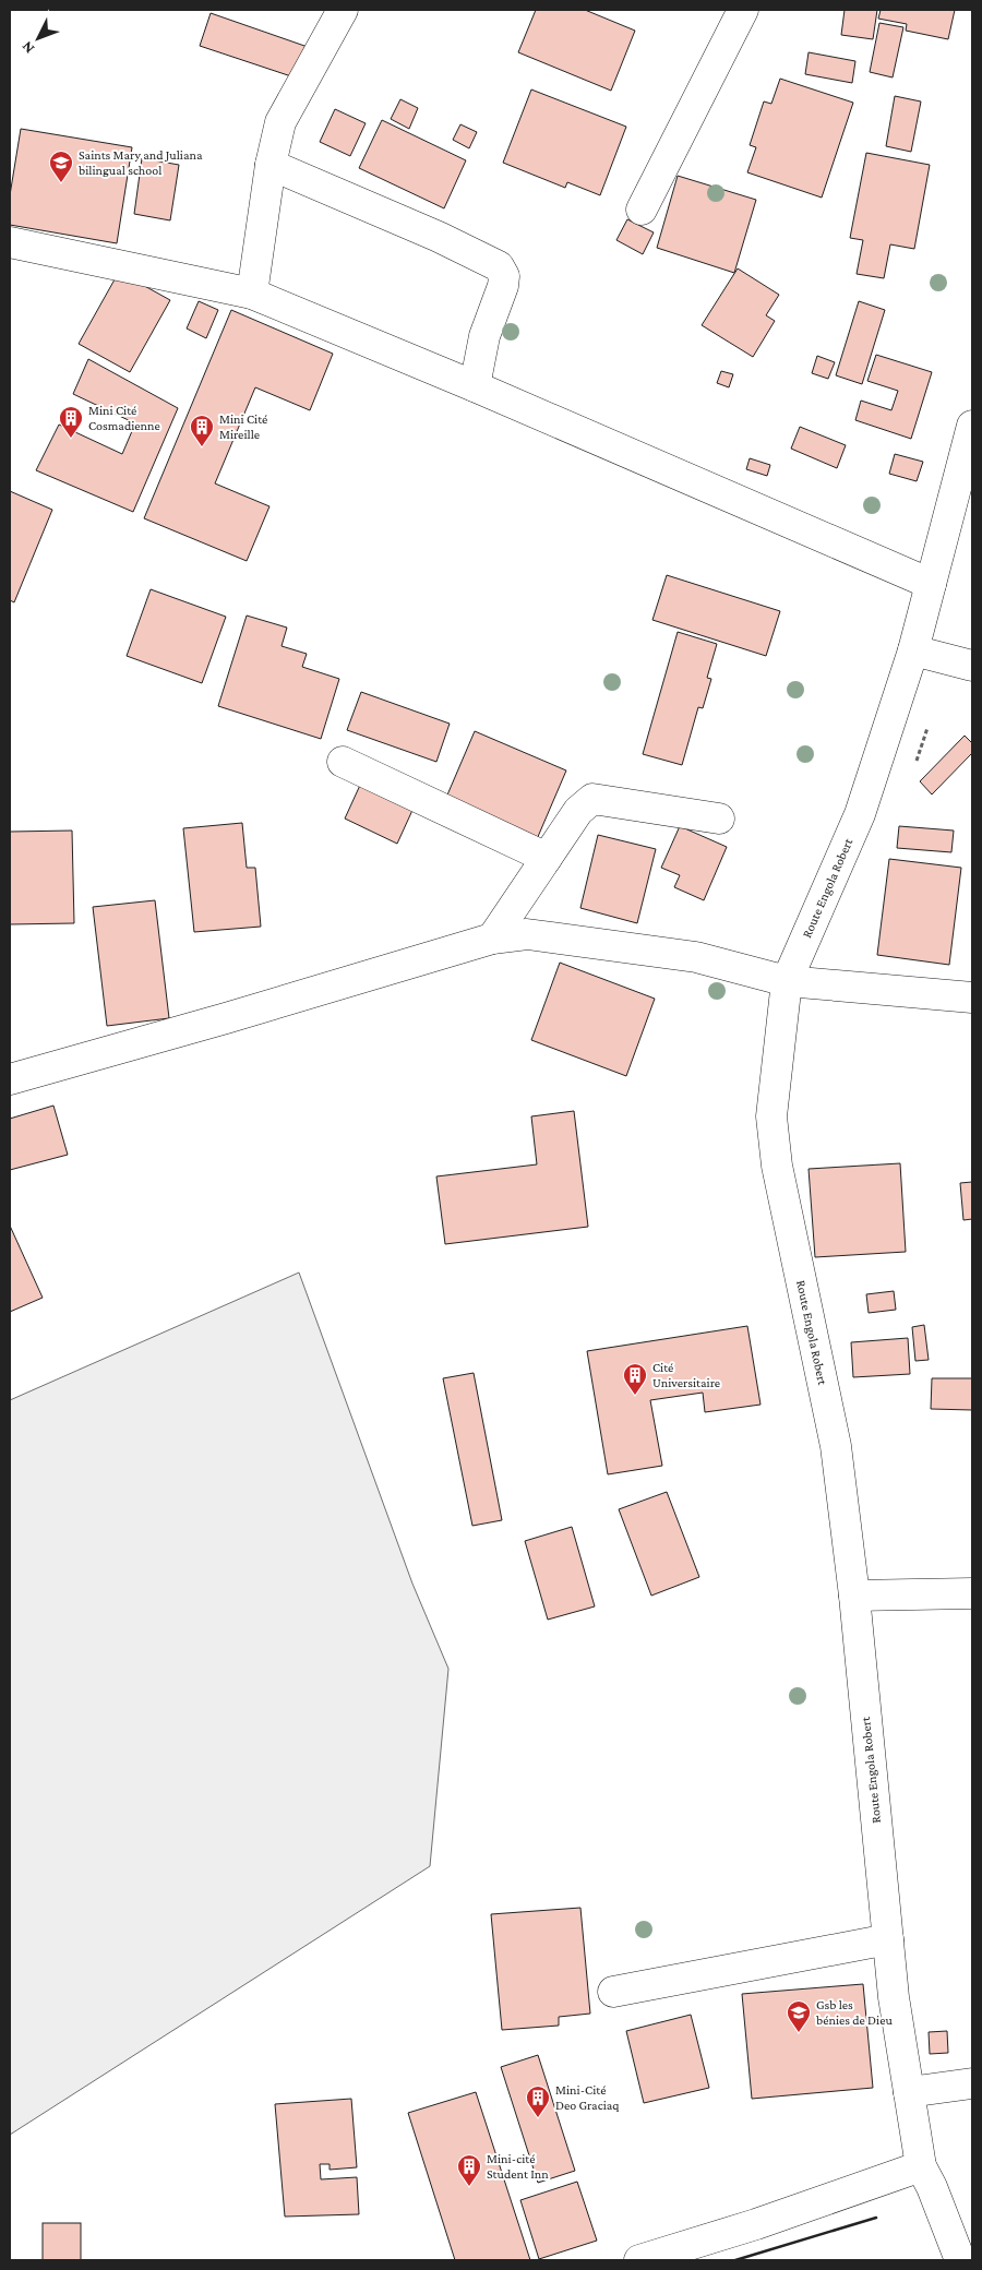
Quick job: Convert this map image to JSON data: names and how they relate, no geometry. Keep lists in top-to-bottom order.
{
  "streets": {
    "street": ["Route Engola Robert"]
  },
  "places": {
    "school or university": ["Saints Mary and Juliana bilingual school", "Gsb les bénies de Dieu"],
    "building": [
      "Mini Cité Cosmadienne",
      "Mini Cité Mireille",
      "Cité Universitaire",
      "Mini-Cité Deo Graciaq",
      "Mini-cité Student Inn"
    ]
  },
  "north": "bottom left"
}
